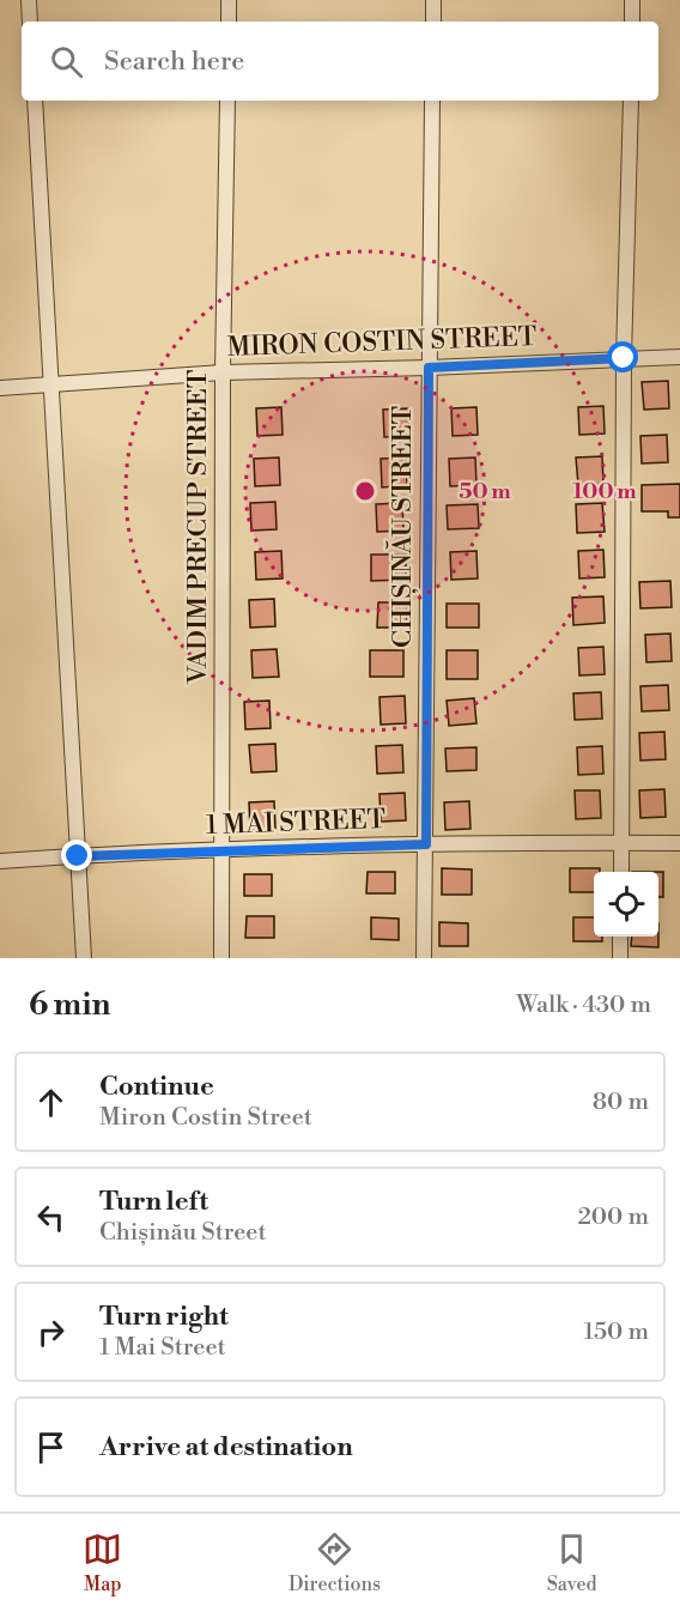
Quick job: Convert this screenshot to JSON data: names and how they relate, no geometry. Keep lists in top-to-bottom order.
{
  "streets": {
    "street": [
      "MIRON COSTIN STREET",
      "VADIM PRECUP STREET",
      "CHIȘINĂU STREET",
      "1 MAI STREET"
    ]
  },
  "crossings": [
    ["MIRON COSTIN STREET", "VADIM PRECUP STREET"],
    ["MIRON COSTIN STREET", "CHIȘINĂU STREET"],
    ["VADIM PRECUP STREET", "1 MAI STREET"],
    ["CHIȘINĂU STREET", "1 MAI STREET"]
  ],
  "page": {
    "search": "Search here",
    "heading": ["6 min", "Walk · 430 m"],
    "list": [
      ["Continue", "Miron Costin Street", "80 m"],
      ["Turn left", "Chișinău Street", "200 m"],
      ["Turn right", "1 Mai Street", "150 m"],
      "Arrive at destination"
    ],
    "nav": ["Map", "Directions", "Saved"]
  },
  "rings": ["50 m", "100 m"]
}
